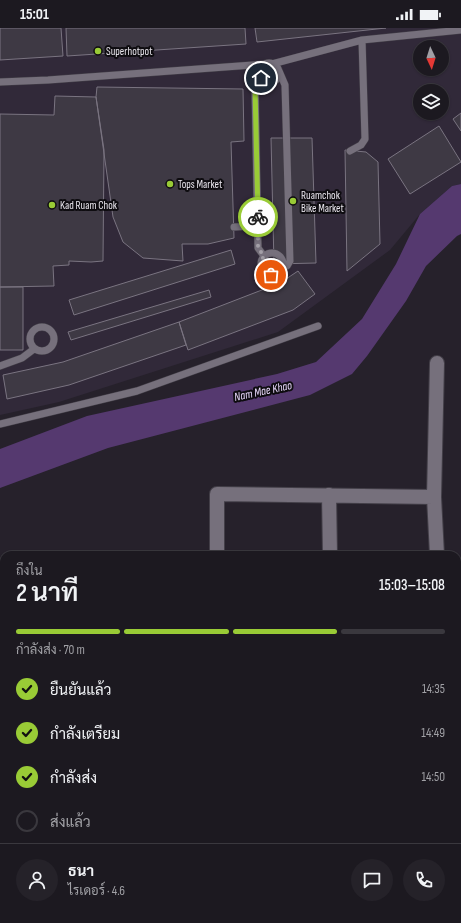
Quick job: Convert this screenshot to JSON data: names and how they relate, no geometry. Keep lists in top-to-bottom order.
{
  "water": ["Nam Mae Khao"],
  "places": [
    "Superhotpot",
    "Tops Market",
    "Ruamchok Bike Market",
    "Kad Ruam Chok"
  ],
  "north": "bottom",
  "page": {
    "status": "15:01",
    "heading": ["2 นาที", "ถึงใน", "15:03–15:08"],
    "panel": ["ธนา", "ไรเดอร์ · 4.6"],
    "bar": "กำลังส่ง · 70 m",
    "list": [
      ["ยืนยันแล้ว", "14:35"],
      ["กำลังเตรียม", "14:49"],
      ["กำลังส่ง", "14:50"],
      "ส่งแล้ว"
    ]
  }
}
